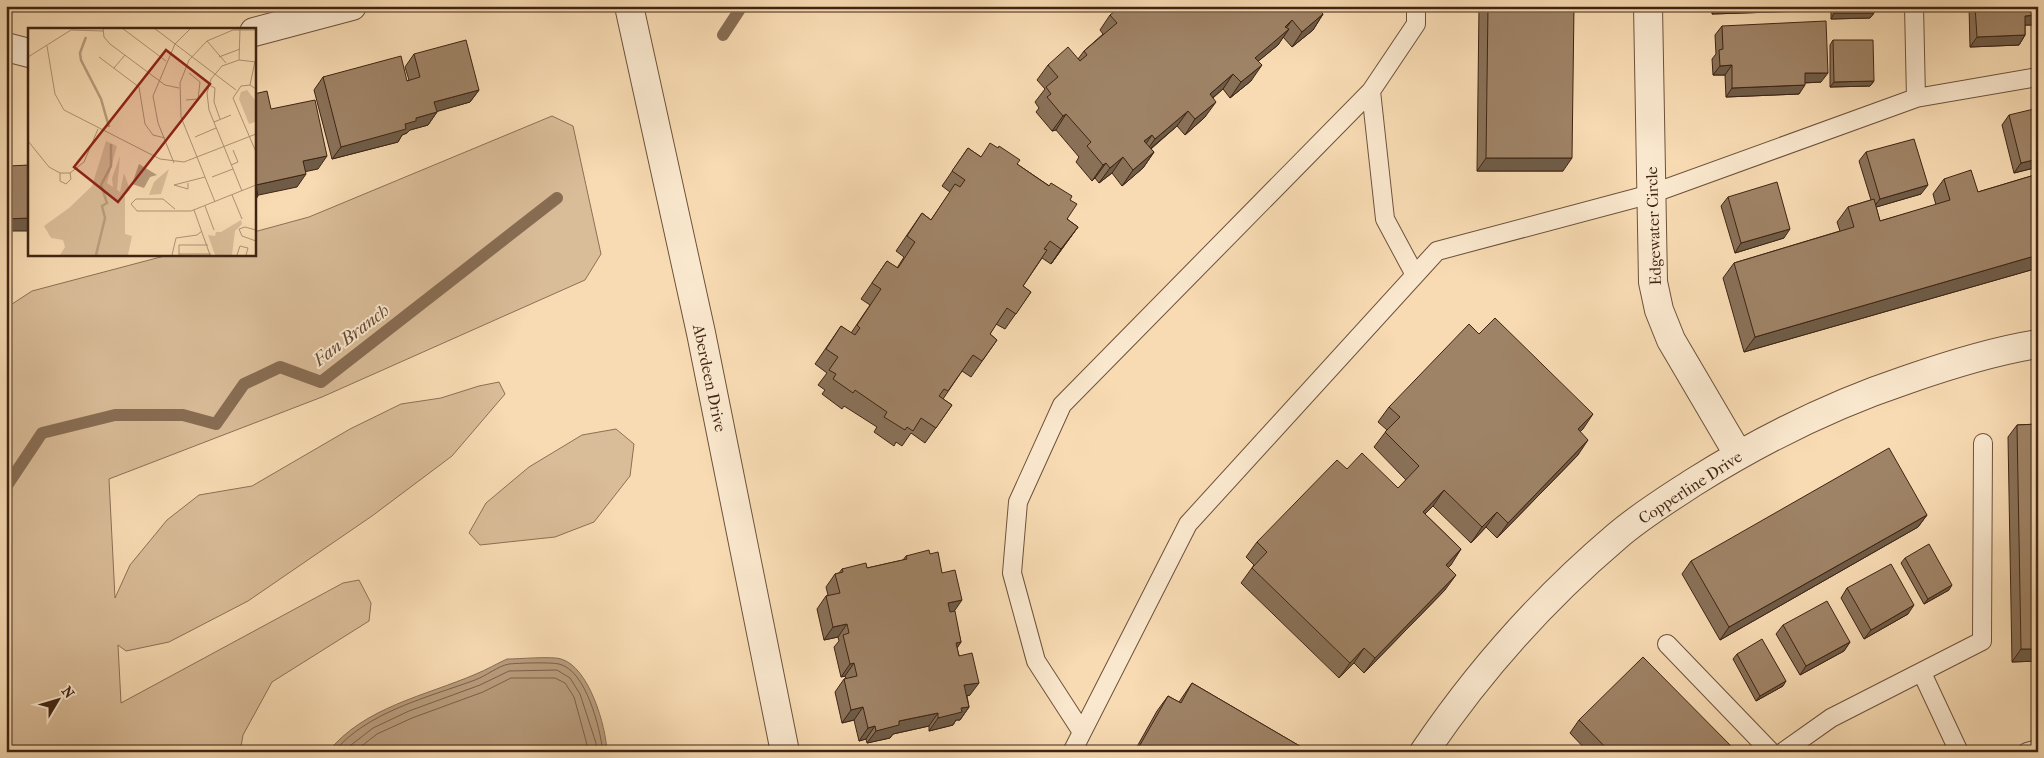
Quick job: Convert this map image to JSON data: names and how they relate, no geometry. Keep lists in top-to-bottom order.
{
  "streets": {
    "street": ["Edgewater Circle", "Aberdeen Drive", "Copperline Drive"]
  },
  "crossings": [
    ["Edgewater Circle", "Copperline Drive"]
  ],
  "water": ["Fan Branch"],
  "north": "top right"
}
